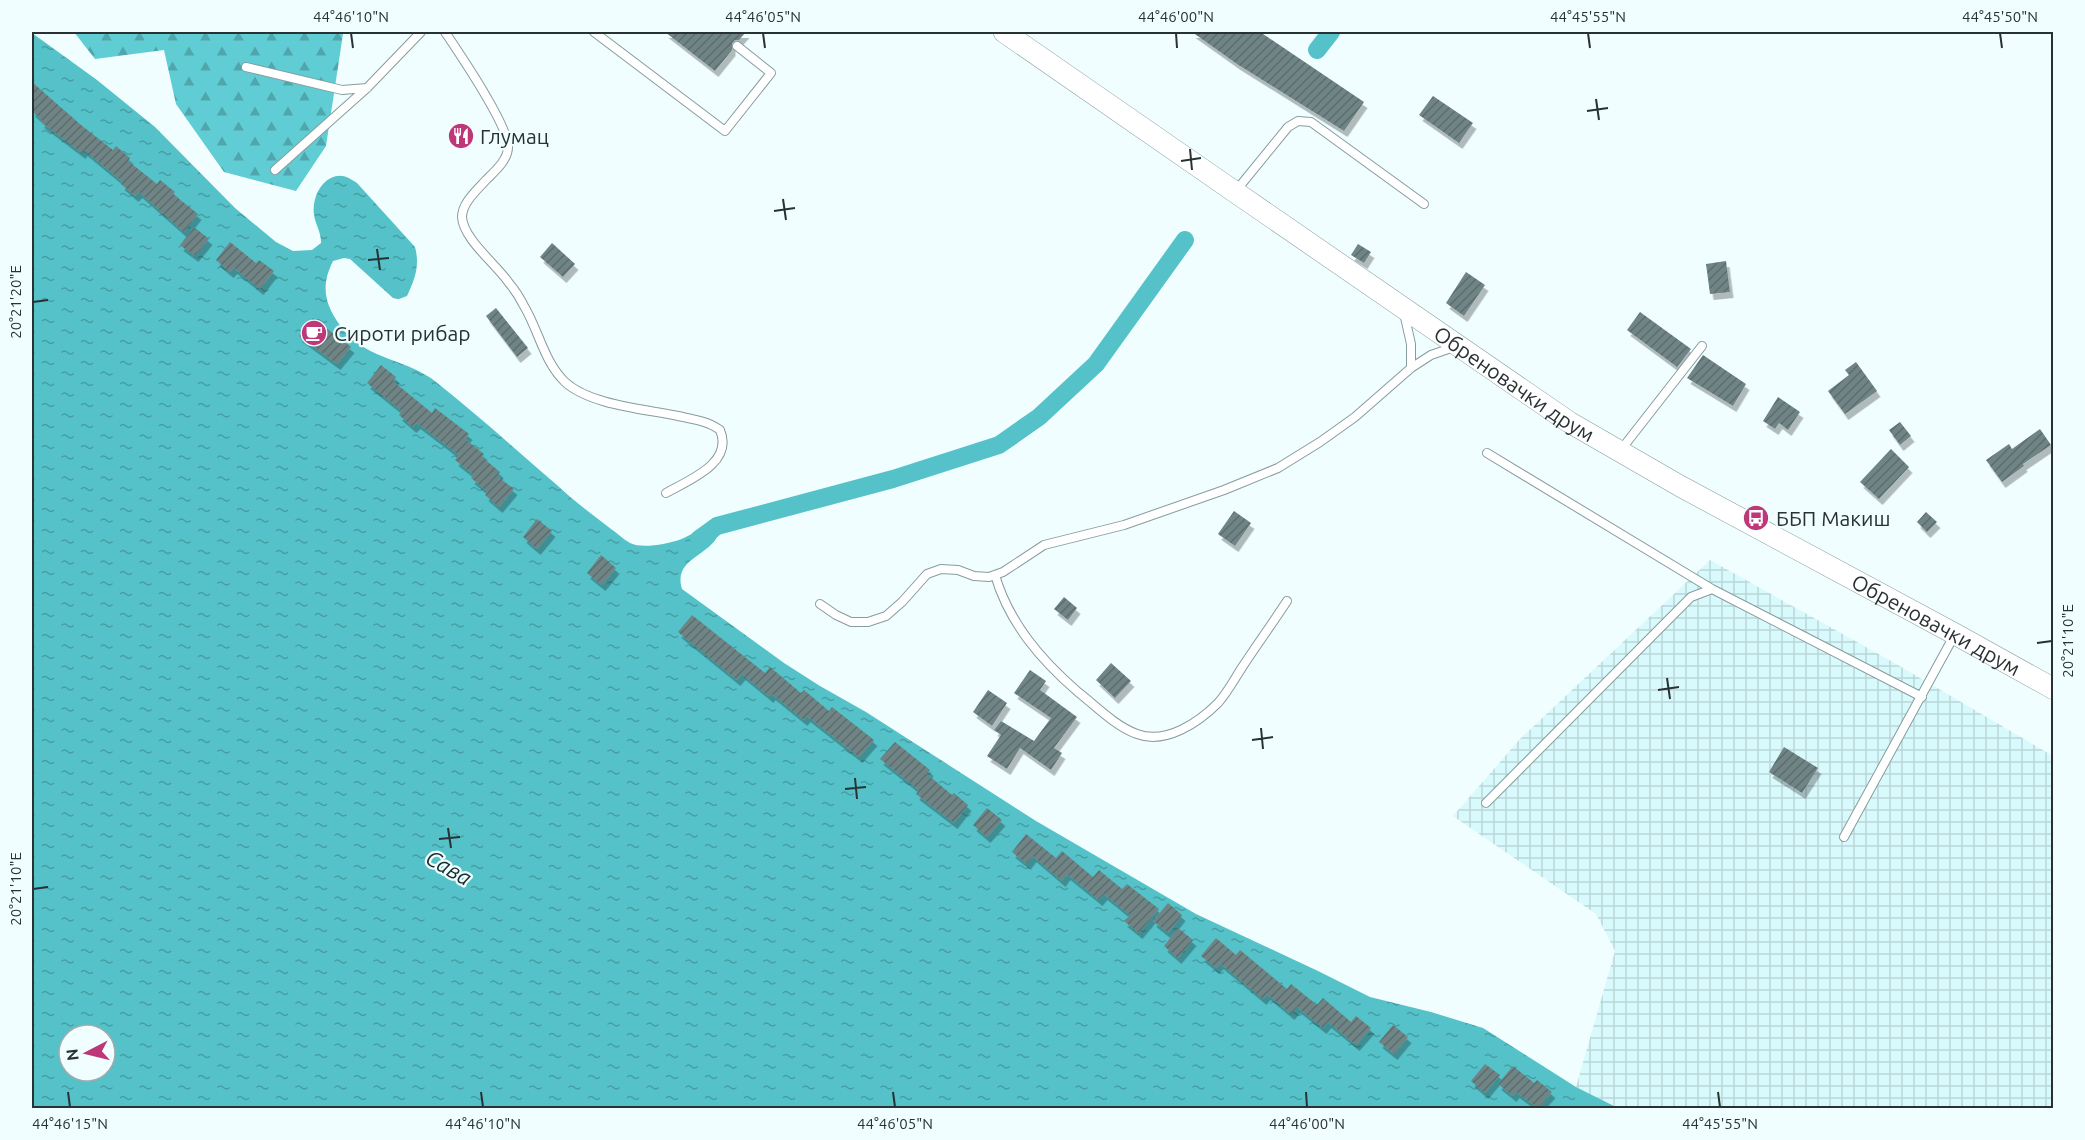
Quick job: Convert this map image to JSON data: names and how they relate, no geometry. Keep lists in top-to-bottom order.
{
  "streets": {
    "street": ["Обреновачки друм"]
  },
  "water": ["Сава"],
  "places": {
    "restaurant": ["Глумац"],
    "cafe": ["Сироти рибар"],
    "bus stop": ["ББП Макиш"]
  },
  "north": "left",
  "coordinates": [
    "44°46'10\"N",
    "44°46'05\"N",
    "44°46'00\"N",
    "44°45'55\"N",
    "44°45'50\"N",
    "20°21'20\"E",
    "20°21'10\"E",
    "44°46'15\"N"
  ]
}
